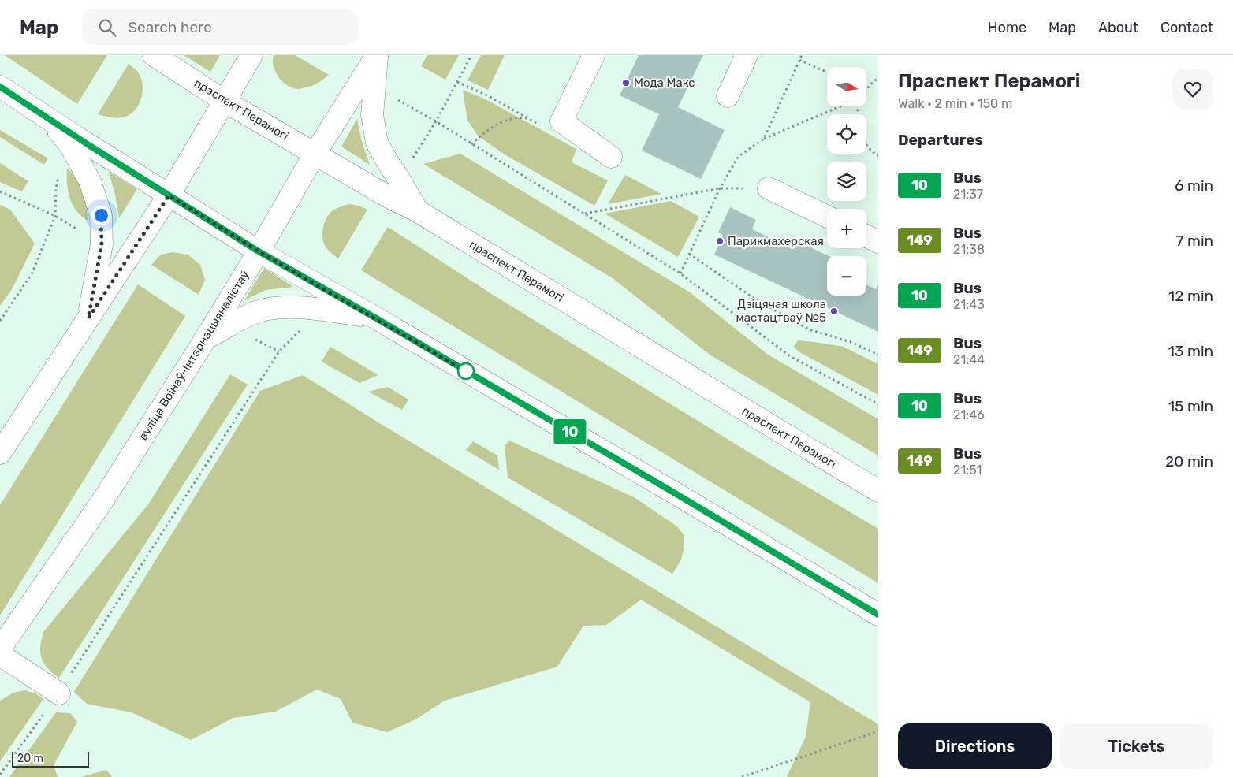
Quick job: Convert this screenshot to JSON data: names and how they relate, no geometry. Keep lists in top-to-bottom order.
{
  "streets": {
    "main road": ["праспект Перамогі", "вуліца Воінаў-Інтэрнацыяналістаў"]
  },
  "crossings": [
    ["праспект Перамогі", "вуліца Воінаў-Інтэрнацыяналістаў"]
  ],
  "places": ["Мода Макс", "Парикмахерская", "Дзіцячая школа мастацтваў №5"],
  "lines": ["bus line 10"],
  "scale_bar": "20 m",
  "north": "right",
  "page": {
    "header": "Map",
    "search": "Search here",
    "nav": [
      "Home",
      "Map",
      "About",
      "Contact"
    ],
    "on_map": "10",
    "heading": [
      ["Праспект Перамогі", "Walk · 2 min · 150 m"],
      "Departures"
    ],
    "map_buttons": ["+", "−"],
    "list": [
      {
        "mark": "10",
        "name": "Bus",
        "note": "21:37",
        "value": "6 min"
      },
      {
        "mark": "149",
        "name": "Bus",
        "note": "21:38",
        "value": "7 min"
      },
      {
        "mark": "10",
        "name": "Bus",
        "note": "21:43",
        "value": "12 min"
      },
      {
        "mark": "149",
        "name": "Bus",
        "note": "21:44",
        "value": "13 min"
      },
      {
        "mark": "10",
        "name": "Bus",
        "note": "21:46",
        "value": "15 min"
      },
      {
        "mark": "149",
        "name": "Bus",
        "note": "21:51",
        "value": "20 min"
      }
    ],
    "buttons": ["Directions", "Tickets"],
    "scale": "20 m"
  }
}
